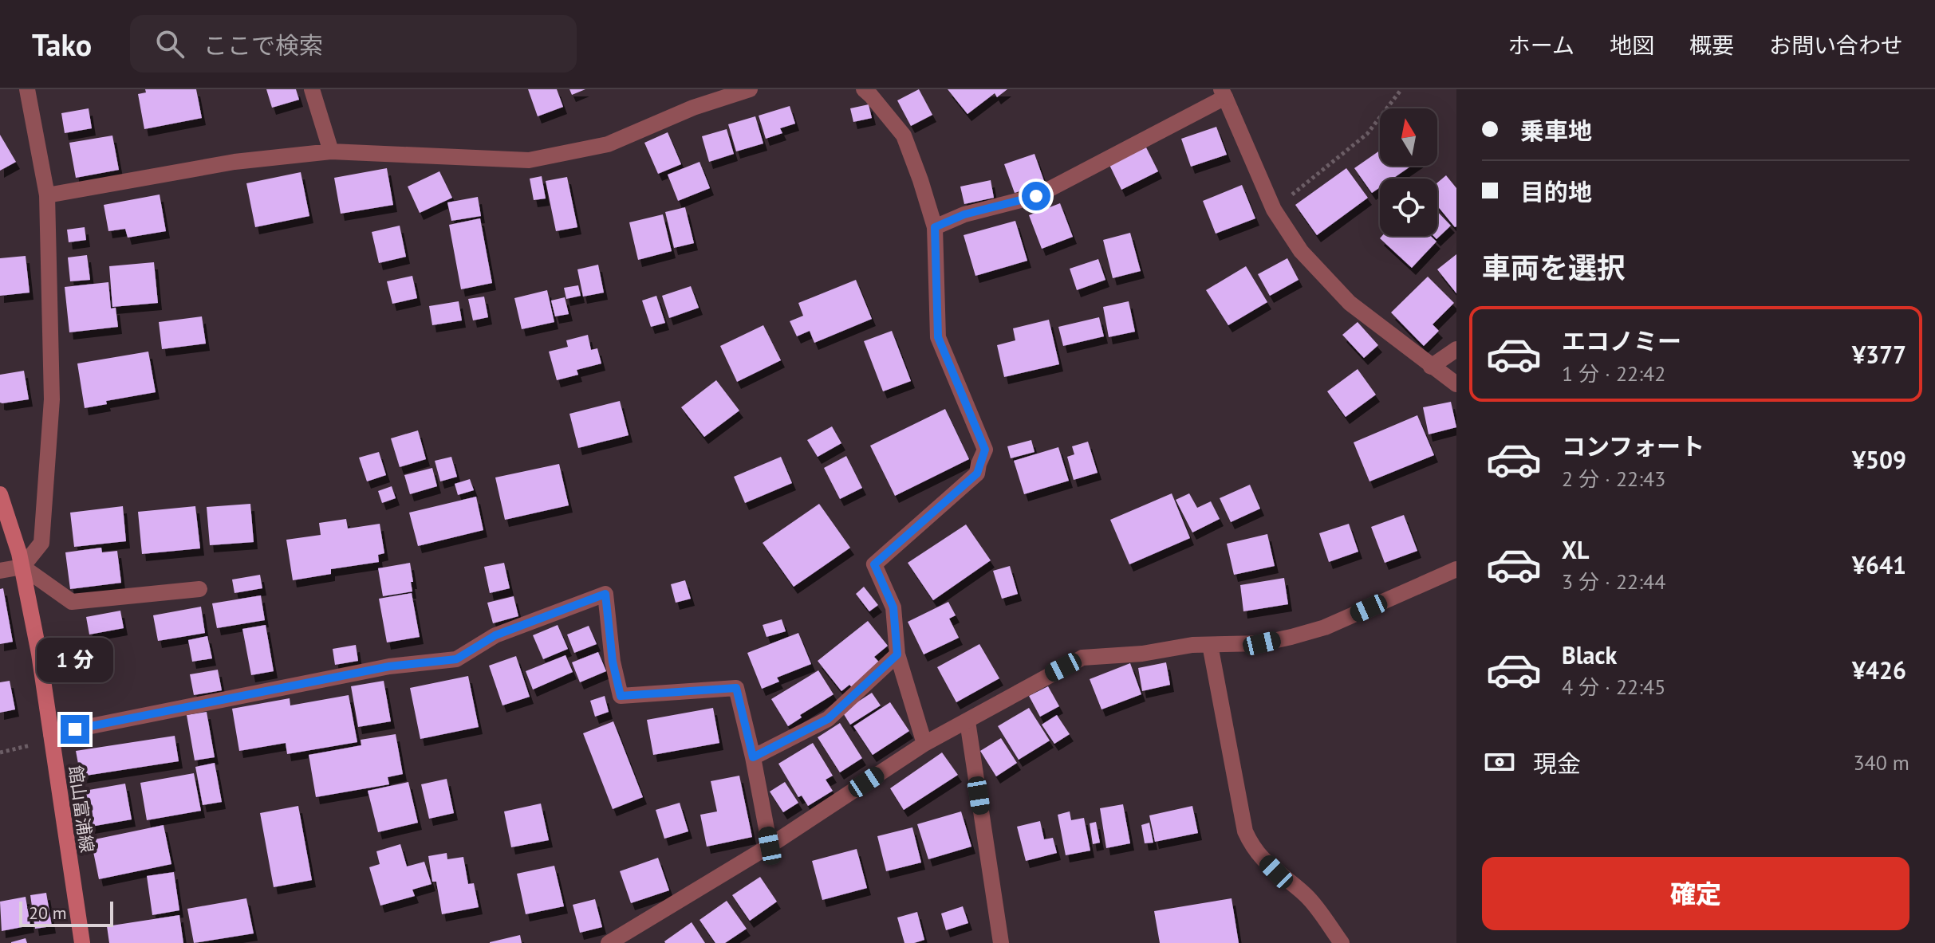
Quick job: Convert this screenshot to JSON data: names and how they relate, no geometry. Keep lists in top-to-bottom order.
{
  "streets": {
    "main road": ["館山富浦線"]
  },
  "scale_bar": "20 m",
  "north": "top",
  "page": {
    "header": "Tako",
    "search": "ここで検索",
    "nav": [
      "ホーム",
      "地図",
      "概要",
      "お問い合わせ"
    ],
    "banner": ["乗車地", "目的地"],
    "heading": "車両を選択",
    "list": [
      {
        "name": "エコノミー",
        "note": "1 分 · 22:42",
        "value": "¥377"
      },
      {
        "name": "コンフォート",
        "note": "2 分 · 22:43",
        "value": "¥509"
      },
      {
        "name": "XL",
        "note": "3 分 · 22:44",
        "value": "¥641"
      },
      {
        "name": "Black",
        "note": "4 分 · 22:45",
        "value": "¥426"
      }
    ],
    "bubble": "1 分",
    "pay": ["現金", "340 m"],
    "buttons": "確定",
    "scale": "20 m"
  }
}
